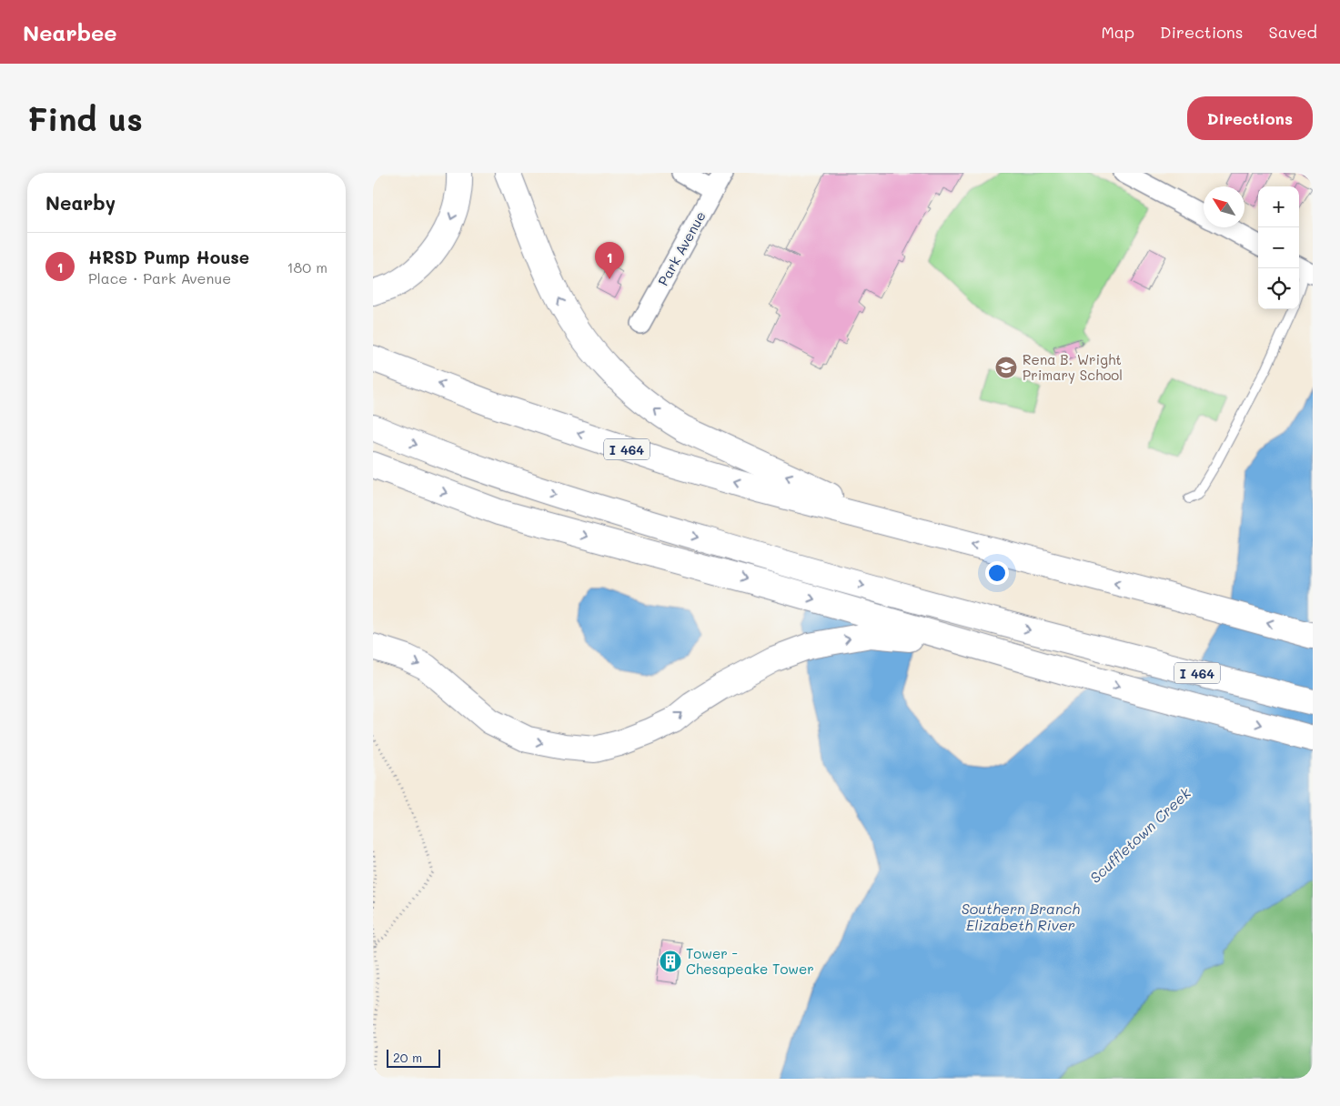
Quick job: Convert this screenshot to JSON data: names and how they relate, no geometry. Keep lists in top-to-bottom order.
{
  "streets": {
    "highway": ["I 464"],
    "street": ["Park Avenue"]
  },
  "water": ["Scuffletown Creek", "Southern Branch Elizabeth River"],
  "places": {
    "school or university": ["Rena B. Wright Primary School"],
    "building": ["Tower - Chesapeake Tower"]
  },
  "scale_bar": "20 m",
  "north": "top left",
  "page": {
    "header": "Nearbee",
    "nav": ["Map", "Directions", "Saved"],
    "buttons": "Directions",
    "title": "Find us",
    "heading": "Nearby",
    "map_buttons": ["+", "−"],
    "list": [
      {
        "mark": "1",
        "name": "HRSD Pump House",
        "note": "Place · Park Avenue",
        "value": "180 m"
      }
    ],
    "pins": "1",
    "scale": "20 m"
  }
}
